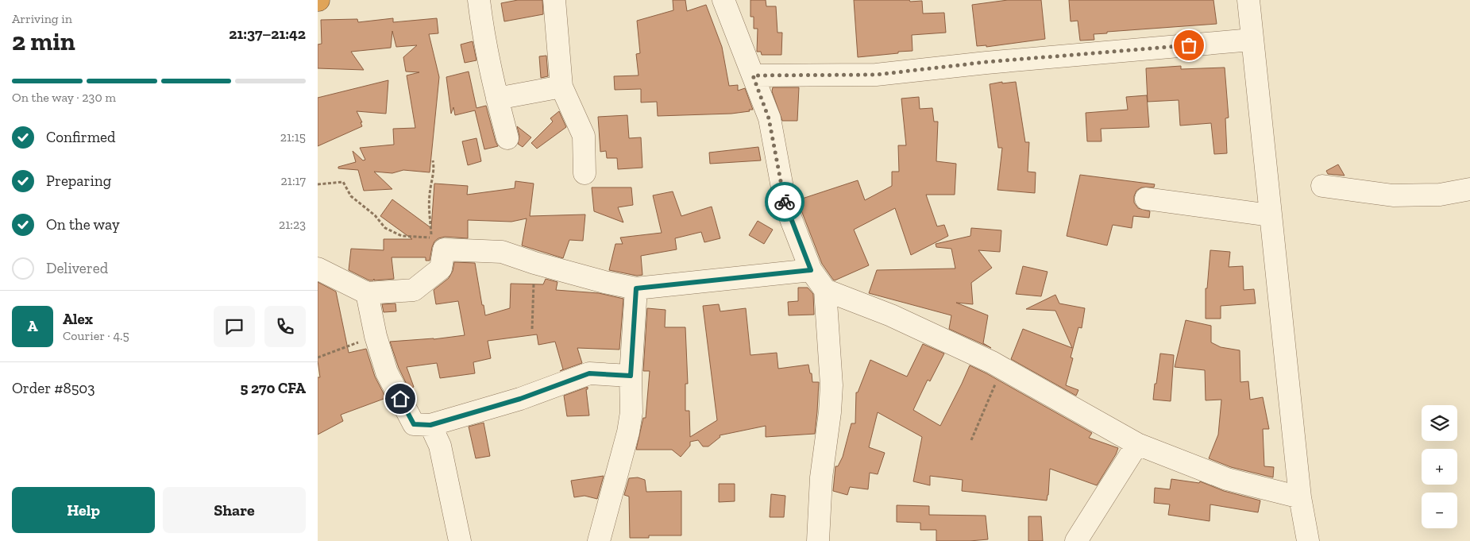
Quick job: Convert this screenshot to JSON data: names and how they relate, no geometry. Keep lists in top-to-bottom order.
{
  "page": {
    "heading": ["2 min", "Arriving in", "21:37–21:42"],
    "panel": [
      "Alex",
      "Courier · 4.5",
      "Order #8503",
      "5 270 CFA"
    ],
    "bar": "On the way · 230 m",
    "list": [
      ["Confirmed", "21:15"],
      ["Preparing", "21:17"],
      ["On the way", "21:23"],
      "Delivered"
    ],
    "round": "A",
    "map_buttons": ["+", "−"],
    "buttons": ["Help", "Share"]
  }
}
